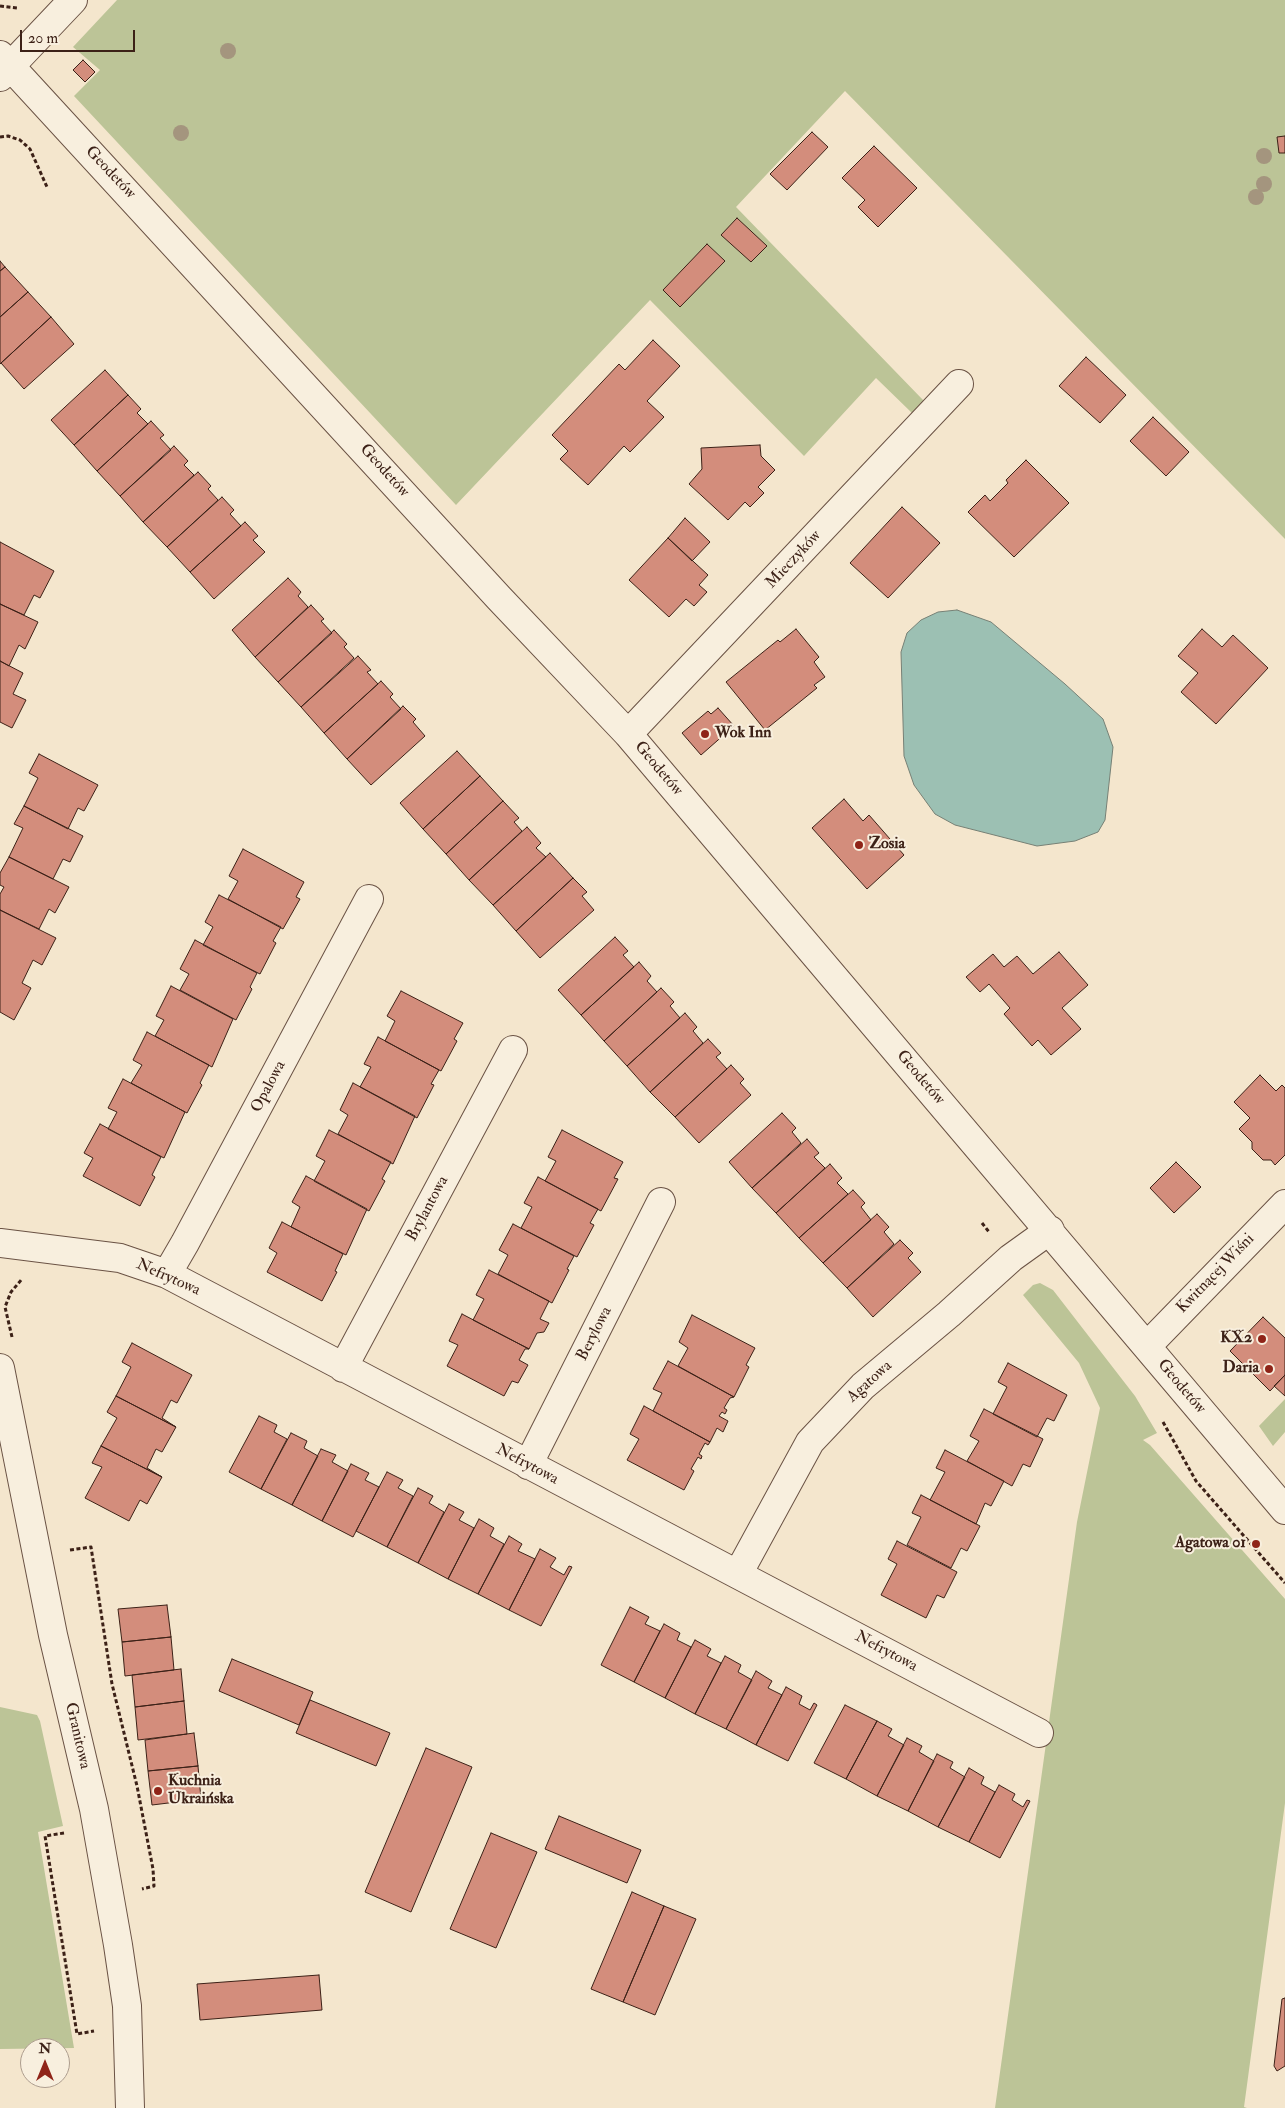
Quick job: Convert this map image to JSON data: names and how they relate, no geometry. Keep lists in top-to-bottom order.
{
  "streets": {
    "street": [
      "Geodetów",
      "Mieczyków",
      "Opalowa",
      "Brylantowa",
      "Kwitnącej Wiśni",
      "Nefrytowa",
      "Berylowa",
      "Agatowa",
      "Granitowa"
    ]
  },
  "crossings": [
    ["Geodetów", "Mieczyków"],
    ["Geodetów", "Kwitnącej Wiśni"],
    ["Geodetów", "Agatowa"],
    ["Opalowa", "Nefrytowa"],
    ["Brylantowa", "Nefrytowa"],
    ["Nefrytowa", "Berylowa"],
    ["Nefrytowa", "Agatowa"]
  ],
  "places": [
    "Wok Inn",
    "Zosia",
    "KX2",
    "Daria",
    "Agatowa 01",
    "Kuchnia Ukraińska"
  ],
  "scale_bar": "20 m",
  "north": "top"
}
